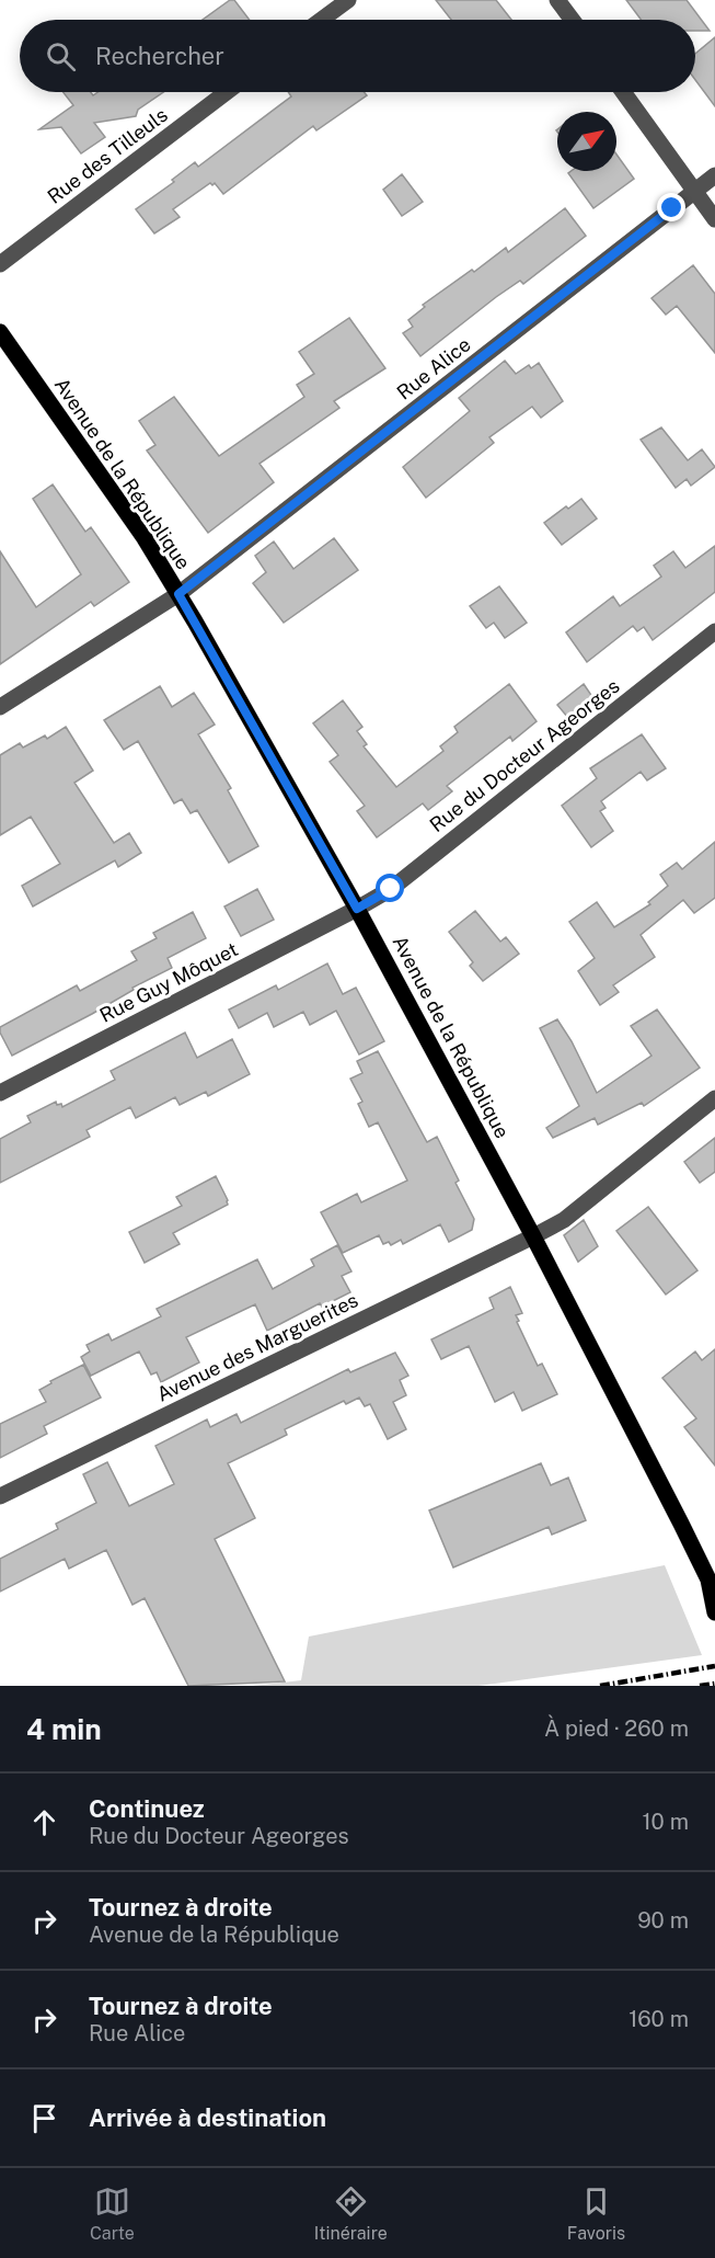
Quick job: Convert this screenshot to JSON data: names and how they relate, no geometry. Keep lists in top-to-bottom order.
{
  "streets": {
    "main road": ["Avenue de la République"],
    "street": [
      "Rue des Tilleuls",
      "Rue Alice",
      "Rue du Docteur Ageorges",
      "Rue Guy Môquet",
      "Avenue des Marguerites"
    ]
  },
  "crossings": [
    ["Rue Alice", "Avenue de la République"],
    ["Avenue de la République", "Rue du Docteur Ageorges"],
    ["Avenue de la République", "Rue Guy Môquet"],
    ["Avenue de la République", "Avenue des Marguerites"],
    ["Rue du Docteur Ageorges", "Rue Guy Môquet"]
  ],
  "north": "top right",
  "page": {
    "search": "Rechercher",
    "heading": ["4 min", "À pied · 260 m"],
    "list": [
      ["Continuez", "Rue du Docteur Ageorges", "10 m"],
      ["Tournez à droite", "Avenue de la République", "90 m"],
      ["Tournez à droite", "Rue Alice", "160 m"],
      "Arrivée à destination"
    ],
    "nav": ["Carte", "Itinéraire", "Favoris"]
  }
}
